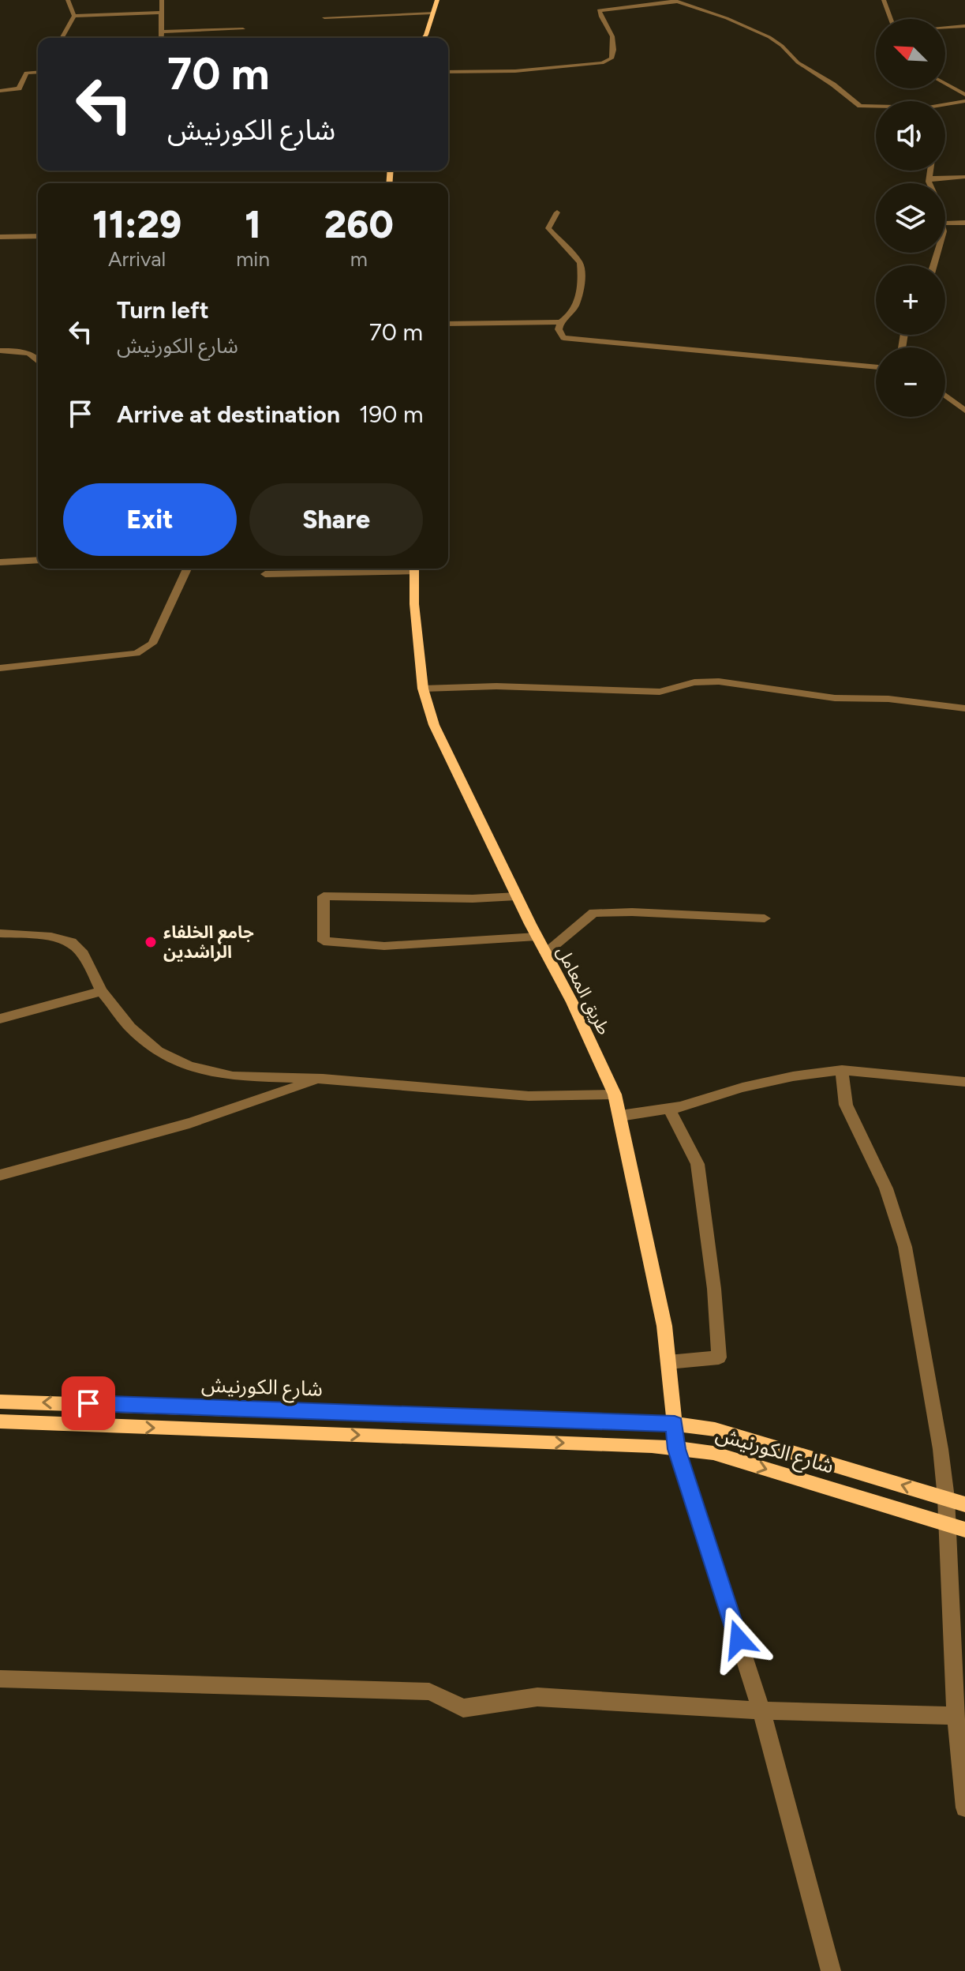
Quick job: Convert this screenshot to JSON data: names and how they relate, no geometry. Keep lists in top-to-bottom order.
{
  "streets": {
    "main road": ["طريق المعامل", "شارع الكورنيش"]
  },
  "crossings": [
    ["طريق المعامل", "شارع الكورنيش"]
  ],
  "places": ["جامع الخلفاء الراشدين"],
  "north": "top left",
  "page": {
    "map_buttons": ["+", "−"],
    "turn": ["70 m", "شارع الكورنيش"],
    "eta": [
      "11:29",
      "Arrival",
      "1",
      "min",
      "260",
      "m"
    ],
    "list": [
      {
        "name": "Turn left",
        "note": "شارع الكورنيش",
        "value": "70 m"
      },
      {
        "name": "Arrive at destination",
        "value": "190 m"
      }
    ],
    "buttons": ["Exit", "Share"]
  }
}
